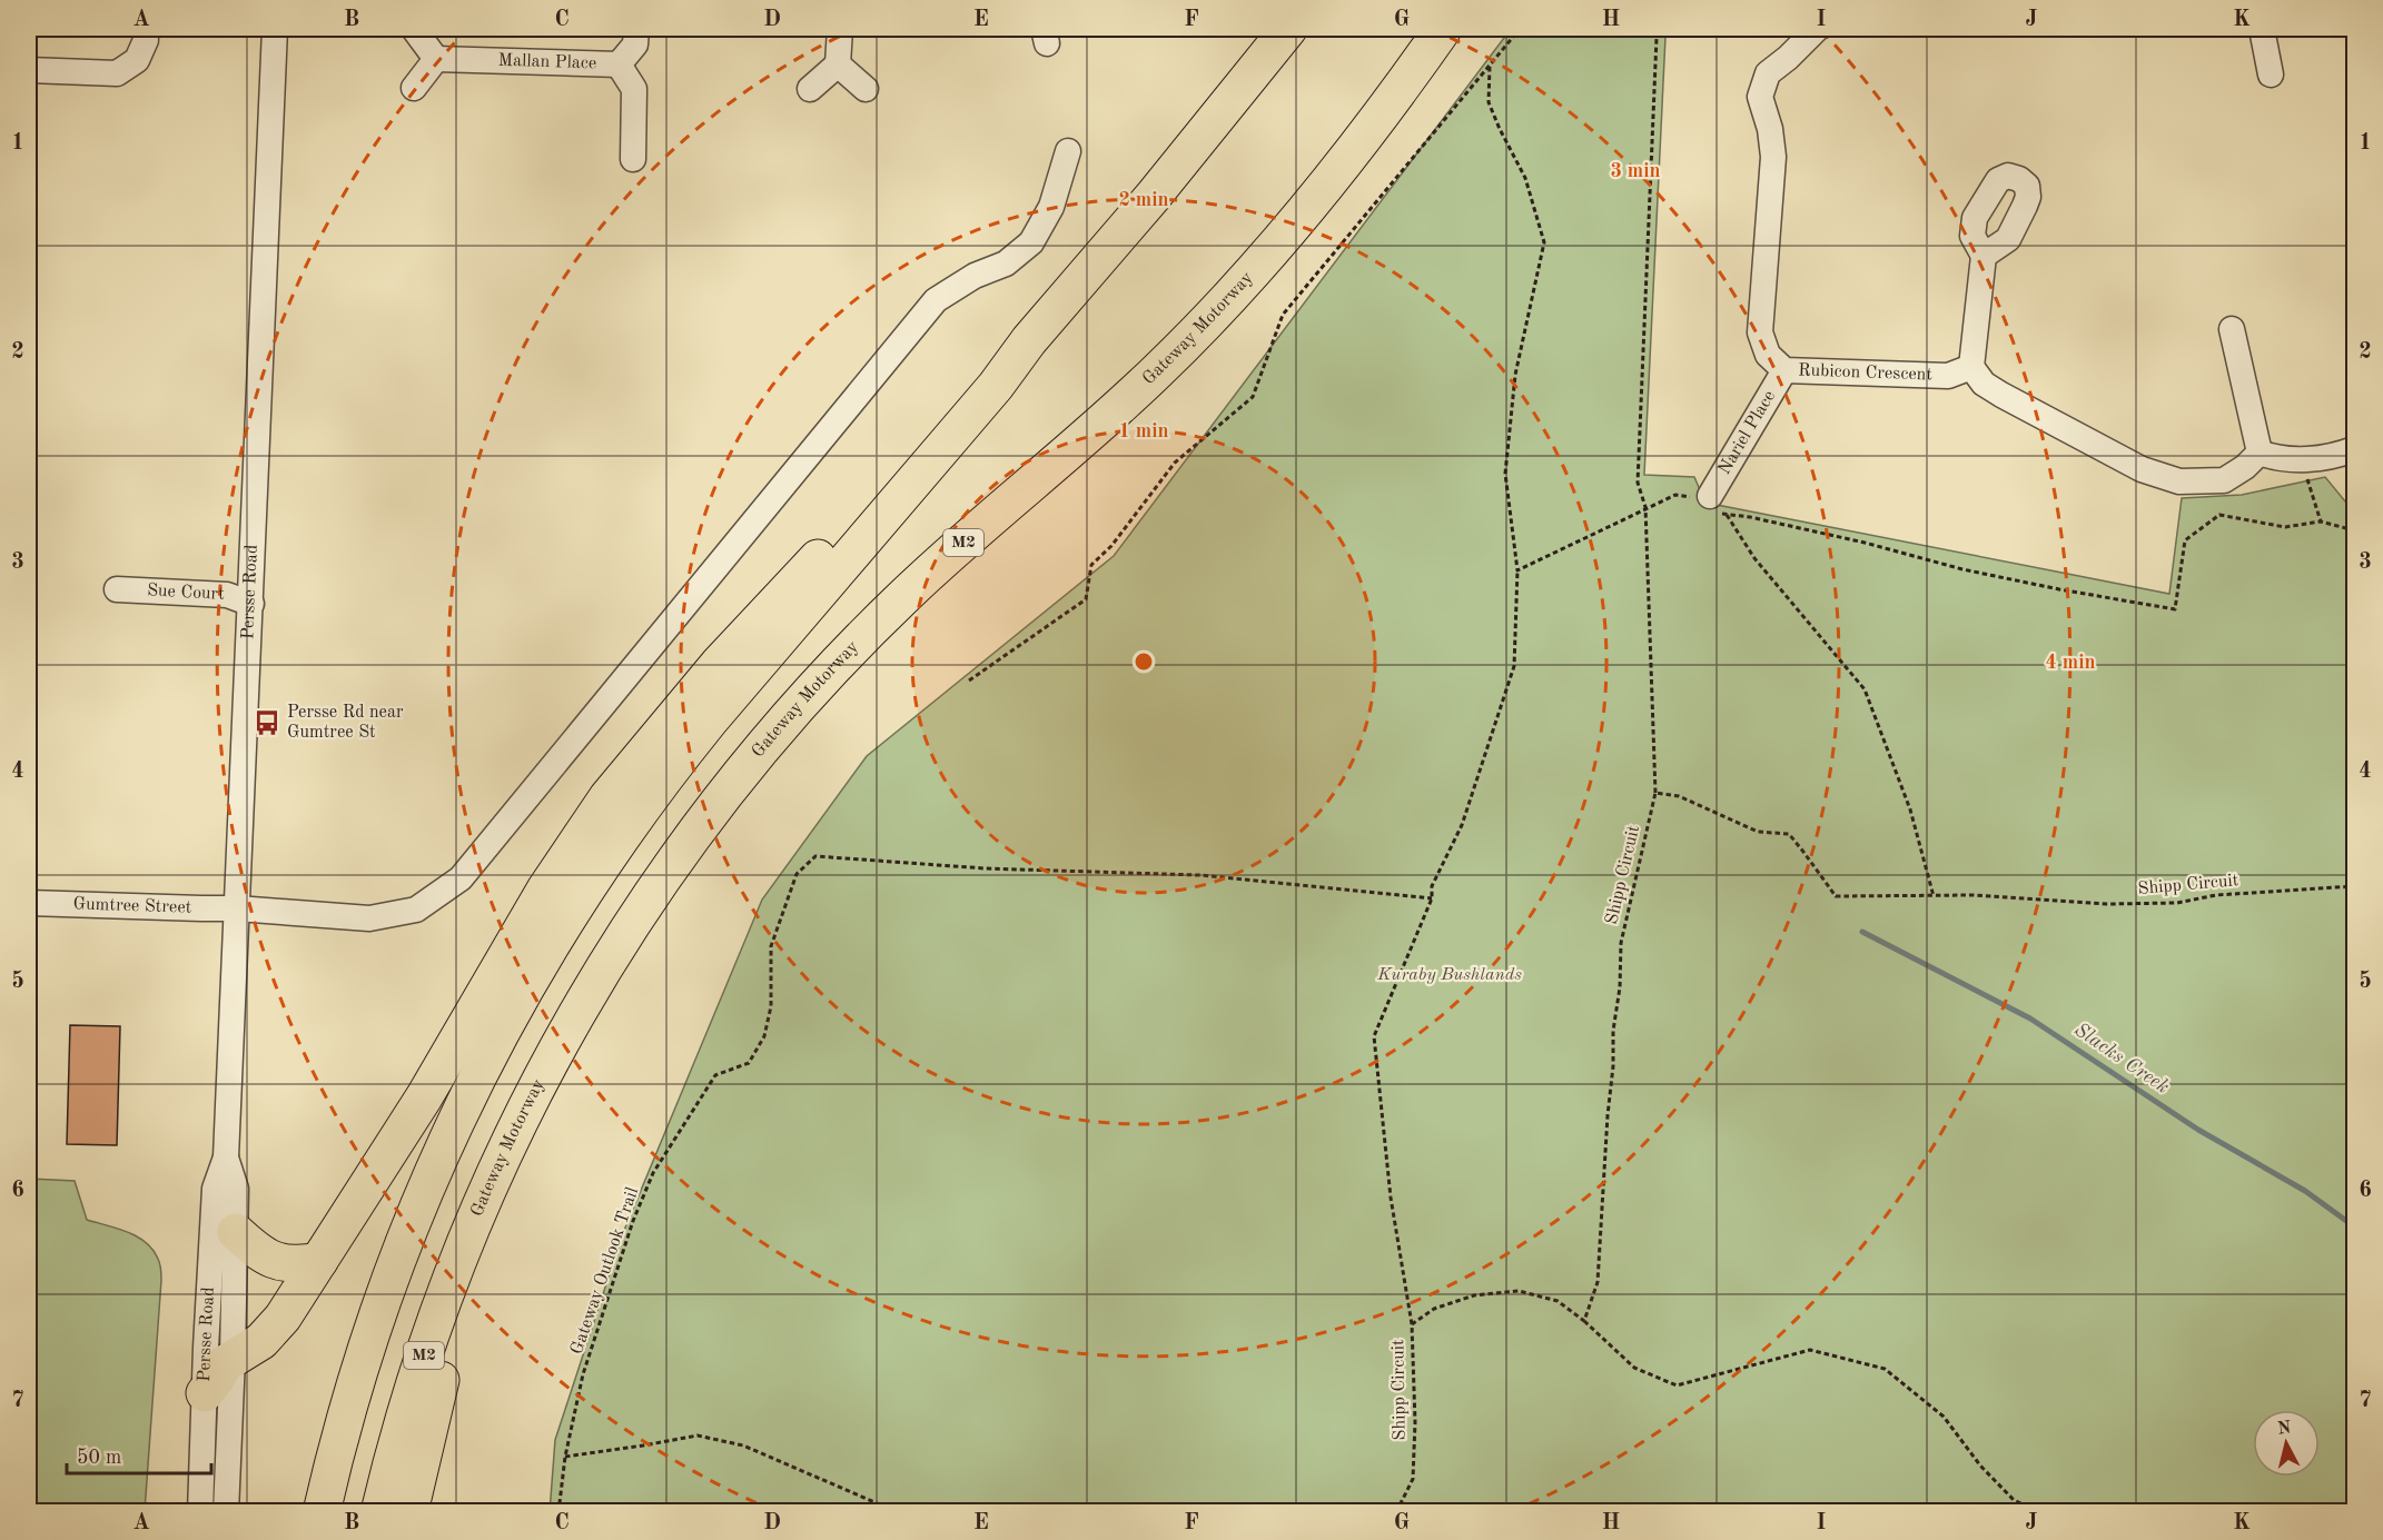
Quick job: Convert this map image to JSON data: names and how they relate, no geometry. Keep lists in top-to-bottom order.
{
  "streets": {
    "highway": ["Gateway Motorway", "M2"],
    "street": [
      "Mallan Place",
      "Rubicon Crescent",
      "Nariel Place",
      "Persse Road",
      "Sue Court",
      "Gumtree Street"
    ],
    "path": ["Shipp Circuit", "Gateway Outlook Trail"]
  },
  "crossings": [
    ["Rubicon Crescent", "Nariel Place"],
    ["Persse Road", "Sue Court"],
    ["Persse Road", "Gumtree Street"]
  ],
  "water": ["Slacks Creek"],
  "parks": ["Kuraby Bushlands"],
  "places": {
    "bus stop": ["Persse Rd near Gumtree St"]
  },
  "scale_bar": "50 m",
  "north": "top",
  "grid": {
    "columns": [
      "A",
      "B",
      "C",
      "D",
      "E",
      "F",
      "G",
      "H",
      "I",
      "J",
      "K"
    ],
    "rows": [
      "1",
      "2",
      "3",
      "4",
      "5",
      "6",
      "7"
    ]
  },
  "rings": [
    "3 min",
    "2 min",
    "1 min",
    "4 min"
  ]
}
